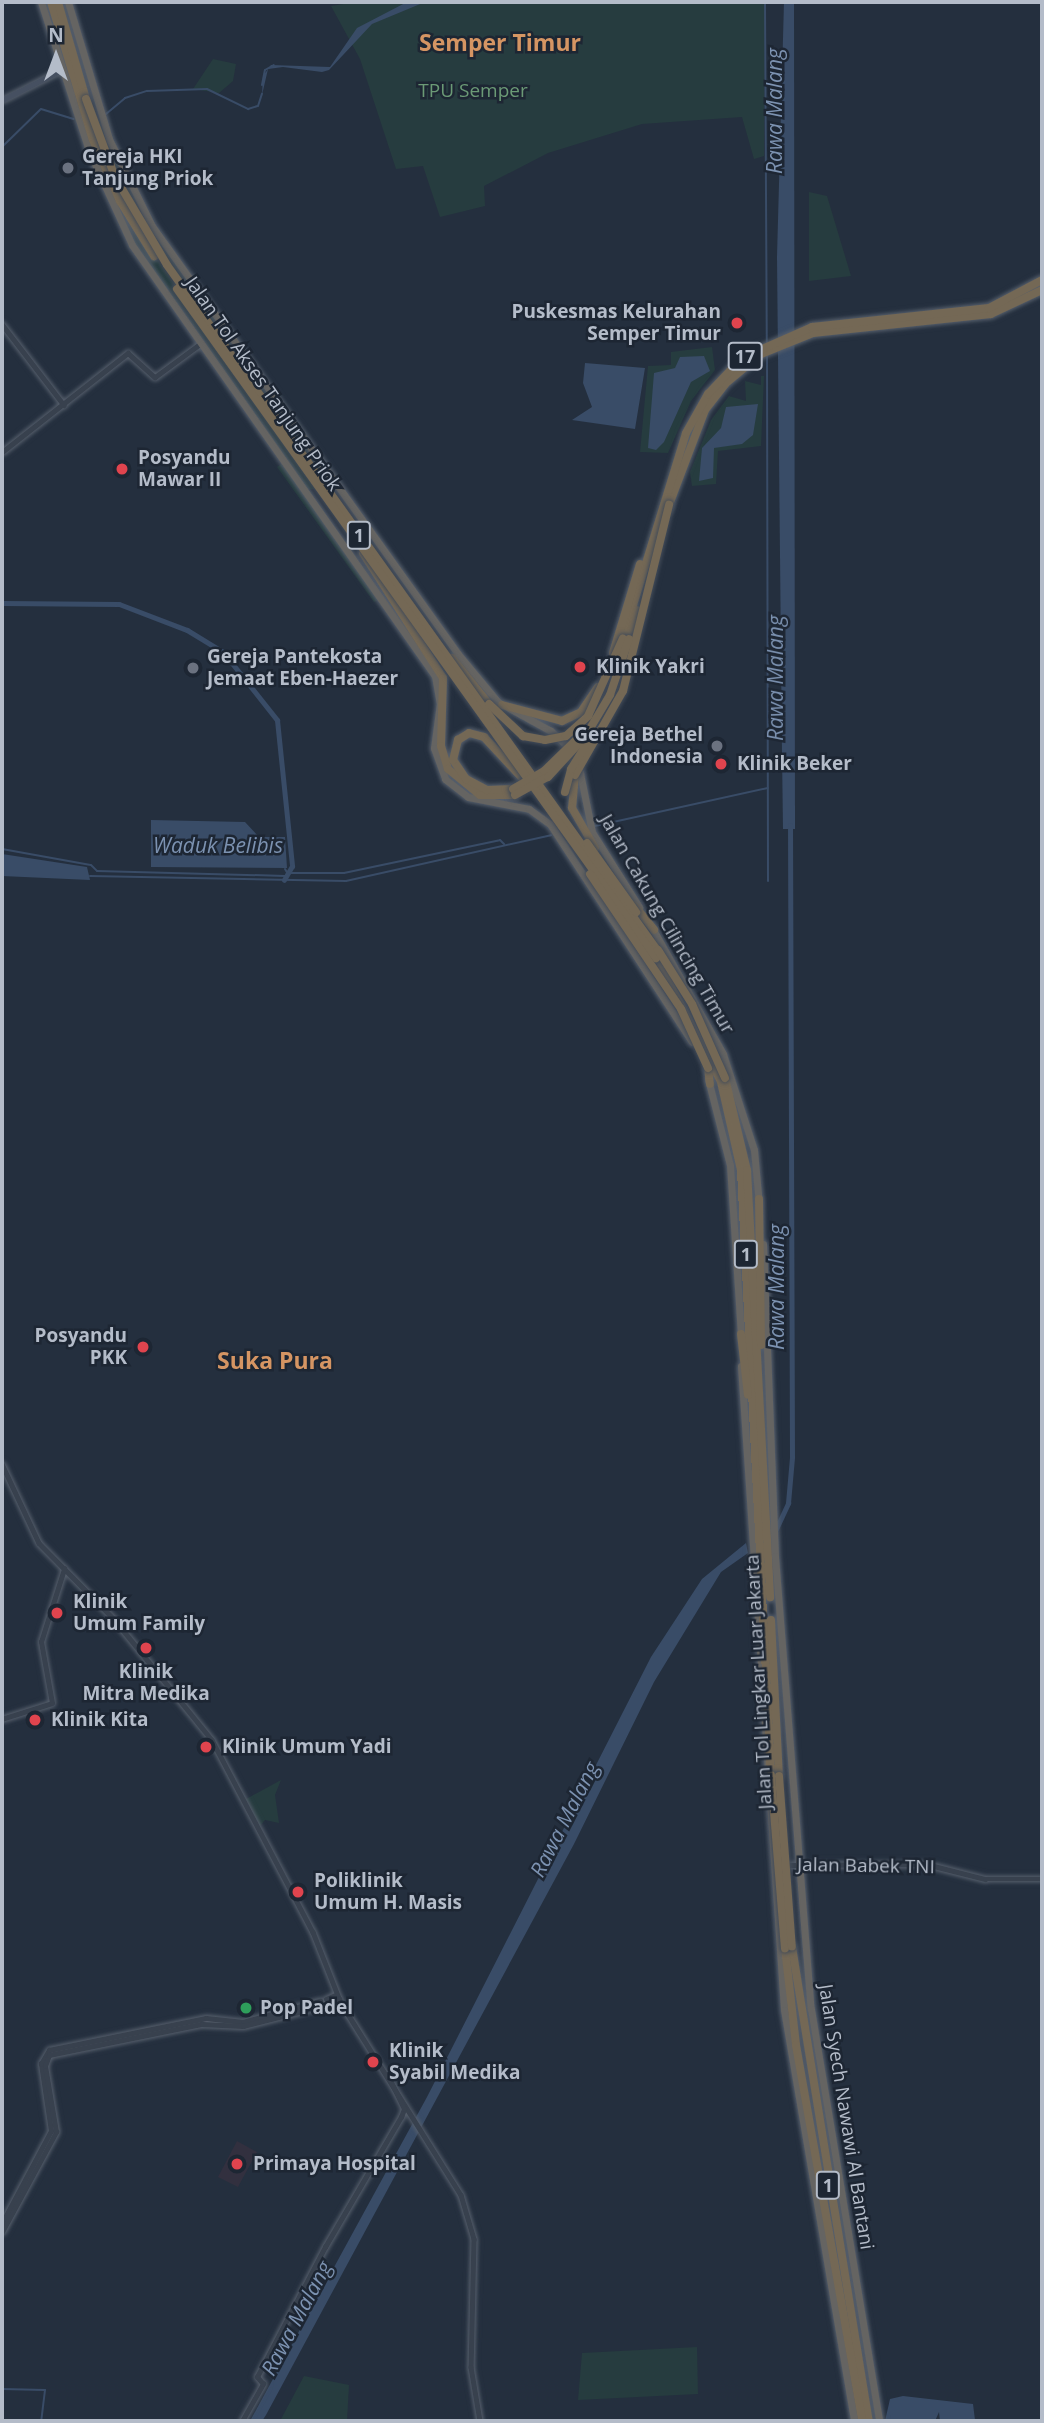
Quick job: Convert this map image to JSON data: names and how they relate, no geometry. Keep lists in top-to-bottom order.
{
  "streets": {
    "highway": [
      "17",
      "Jalan Tol Akses Tanjung Priok",
      "1",
      "Jalan Cakung Cilincing Timur",
      "Jalan Tol Lingkar Luar Jakarta",
      "Jalan Syech Nawawi Al Bantani"
    ],
    "street": ["Jalan Babek TNI"]
  },
  "crossings": [
    ["Jalan Tol Akses Tanjung Priok", "Jalan Cakung Cilincing Timur"],
    ["Jalan Tol Akses Tanjung Priok", "Jalan Tol Lingkar Luar Jakarta"],
    ["Jalan Tol Akses Tanjung Priok", "Jalan Syech Nawawi Al Bantani"],
    ["Jalan Cakung Cilincing Timur", "Jalan Tol Lingkar Luar Jakarta"],
    ["Jalan Cakung Cilincing Timur", "Jalan Syech Nawawi Al Bantani"],
    ["Jalan Tol Lingkar Luar Jakarta", "Jalan Syech Nawawi Al Bantani"],
    ["Jalan Babek TNI", "Jalan Syech Nawawi Al Bantani"]
  ],
  "districts": ["Semper Timur", "Suka Pura"],
  "water": ["Rawa Malang", "Waduk Belibis"],
  "parks": ["TPU Semper"],
  "places": [
    "Gereja HKI Tanjung Priok",
    "Puskesmas Kelurahan Semper Timur",
    "Posyandu Mawar II",
    "Klinik Yakri",
    "Gereja Pantekosta Jemaat Eben-Haezer",
    "Gereja Bethel Indonesia",
    "Klinik Beker",
    "Posyandu PKK",
    "Klinik Umum Family",
    "Klinik Mitra Medika",
    "Klinik Kita",
    "Klinik Umum Yadi",
    "Poliklinik Umum H. Masis",
    "Pop Padel",
    "Klinik Syabil Medika",
    "Primaya Hospital"
  ],
  "north": "top"
}
